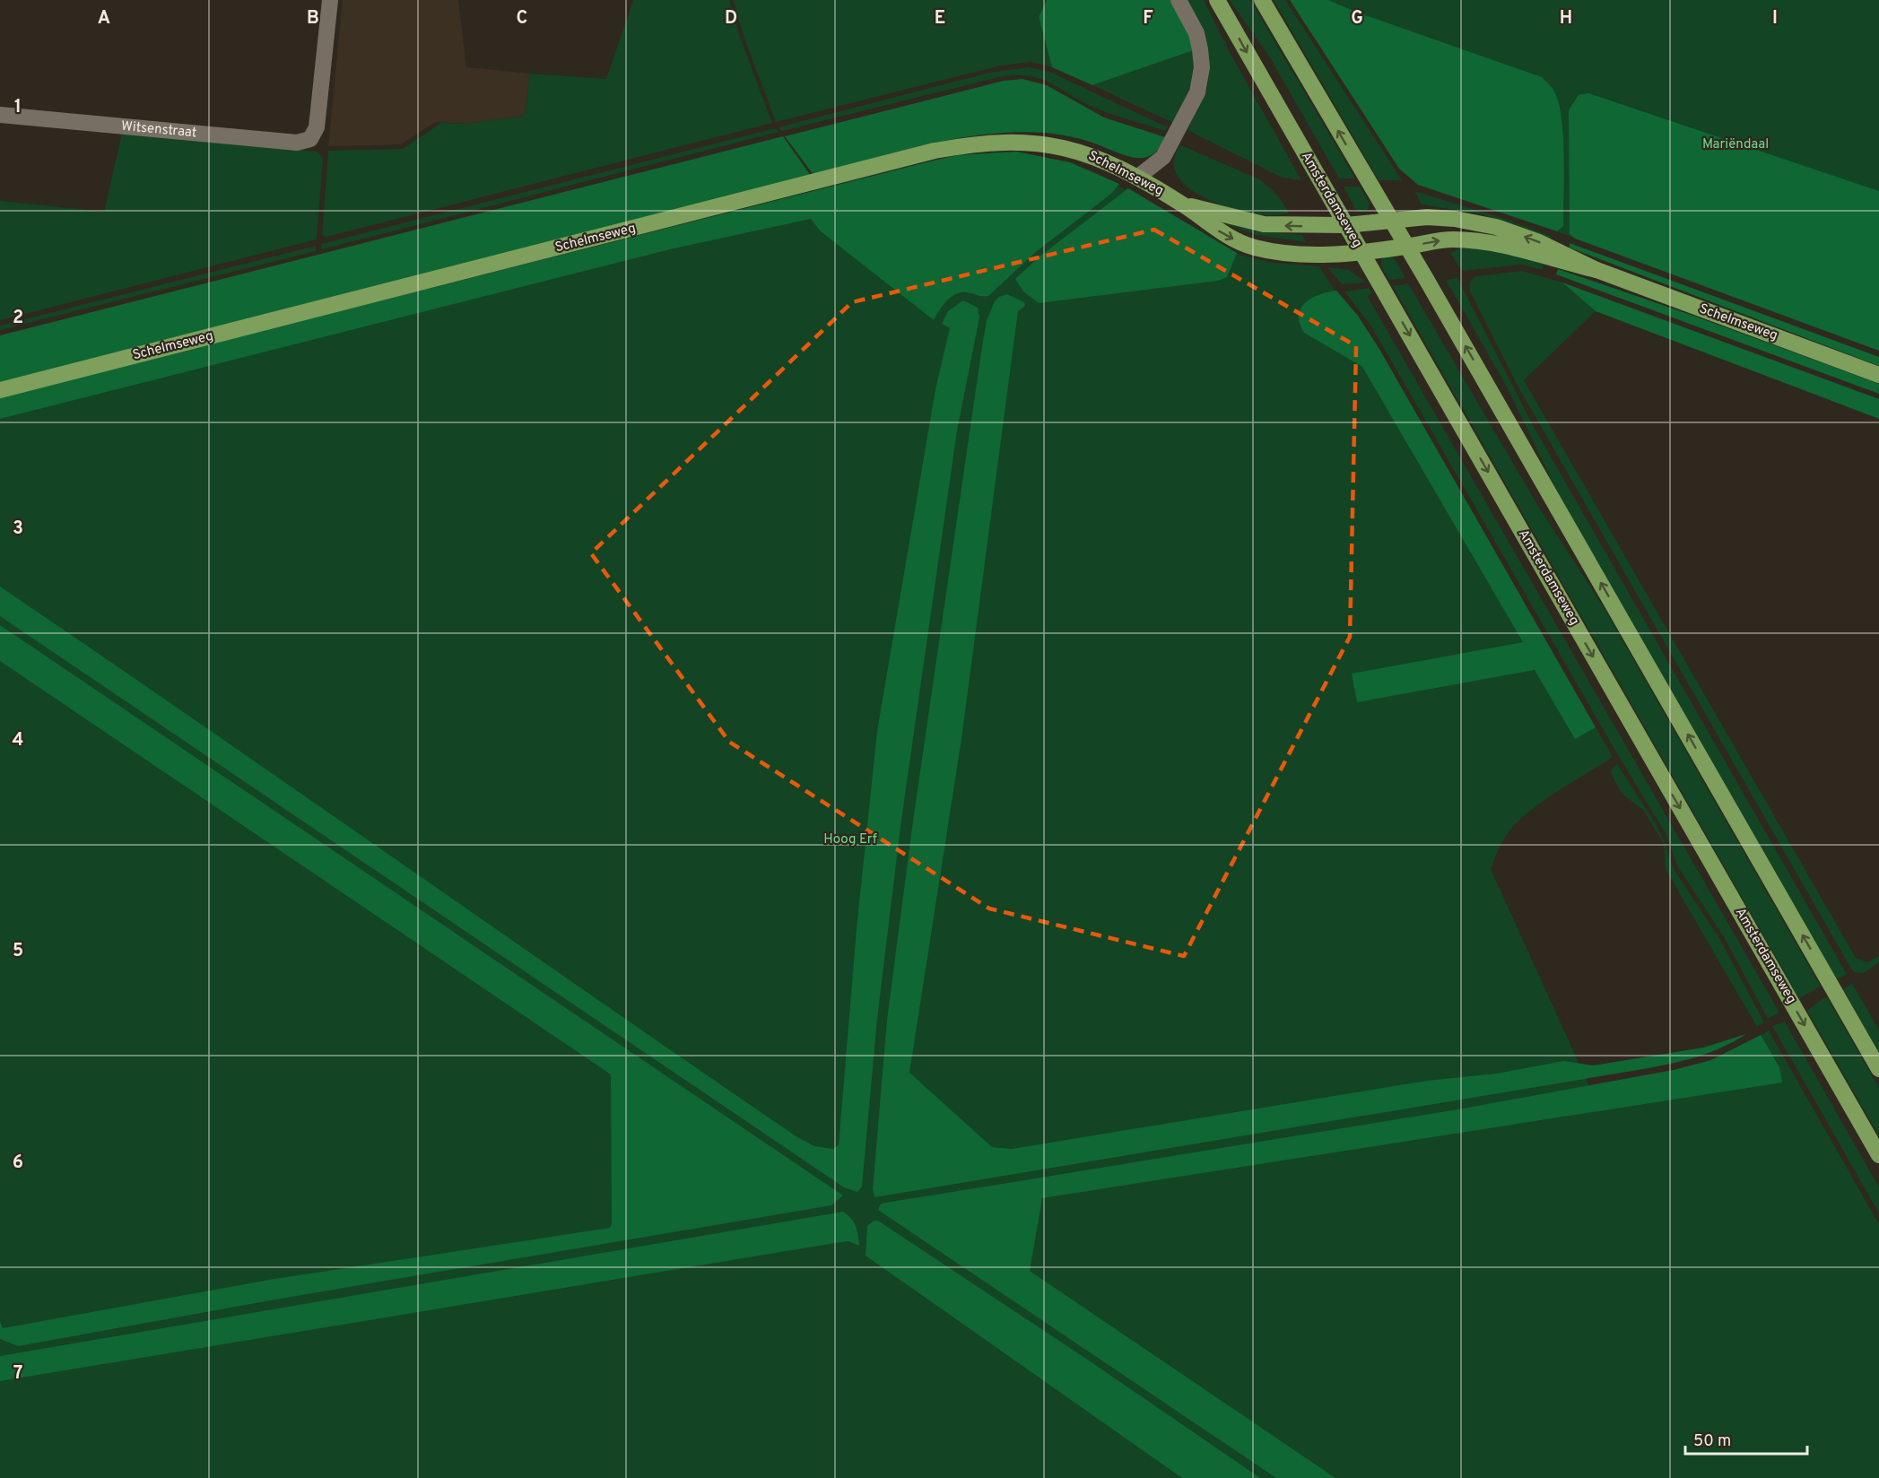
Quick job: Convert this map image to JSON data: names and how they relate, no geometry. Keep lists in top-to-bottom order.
{
  "streets": {
    "main road": ["Schelmseweg", "Amsterdamseweg"],
    "street": ["Witsenstraat"]
  },
  "crossings": [
    ["Schelmseweg", "Amsterdamseweg"]
  ],
  "parks": ["Mariëndaal", "Hoog Erf"],
  "scale_bar": "50 m",
  "grid": {
    "columns": [
      "A",
      "B",
      "C",
      "D",
      "E",
      "F",
      "G",
      "H",
      "I"
    ],
    "rows": [
      "1",
      "2",
      "3",
      "4",
      "5",
      "6",
      "7"
    ]
  }
}
